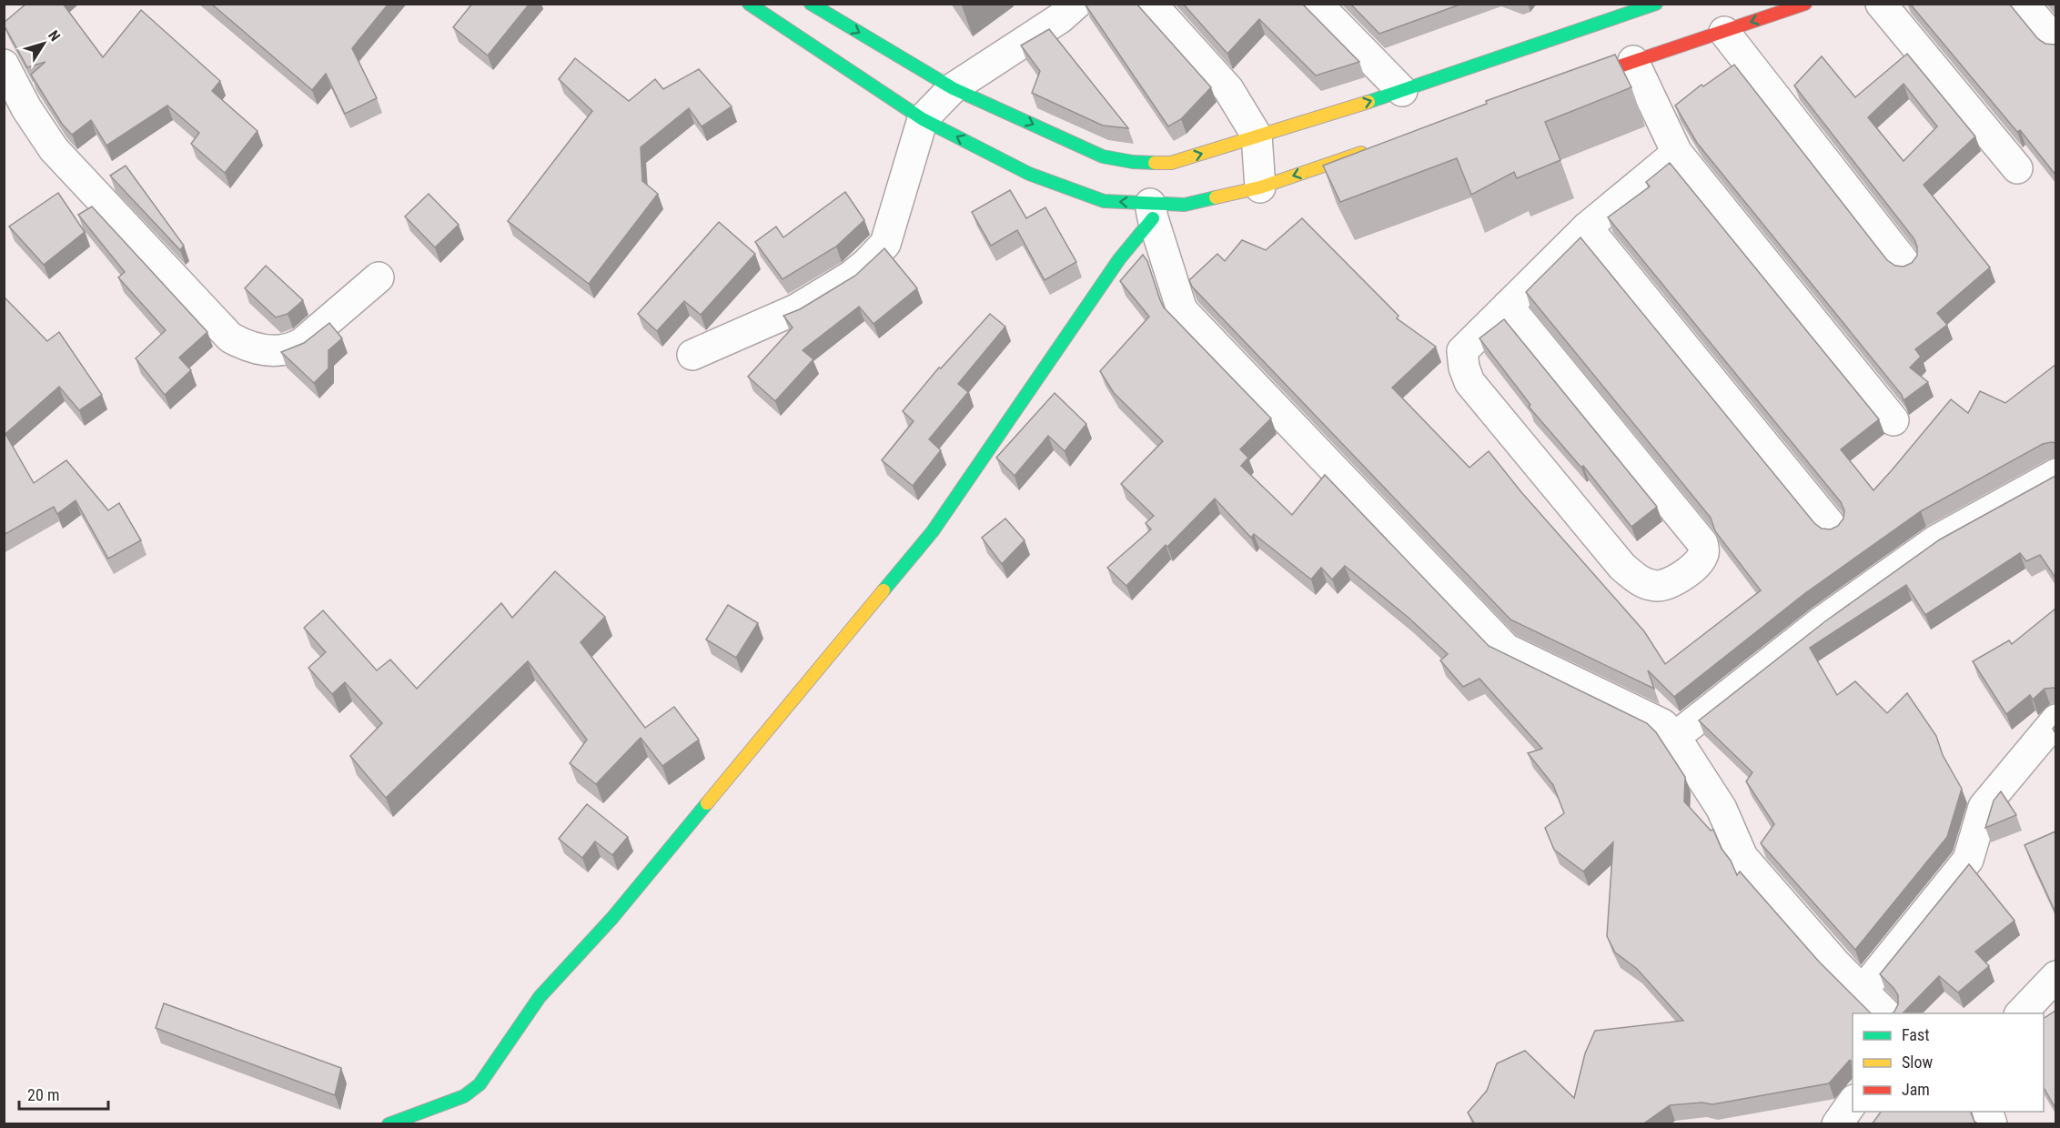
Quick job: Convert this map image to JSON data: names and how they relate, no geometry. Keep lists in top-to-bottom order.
{
  "legend": ["Fast", "Slow", "Jam"],
  "scale_bar": "20 m",
  "north": "top right"
}
